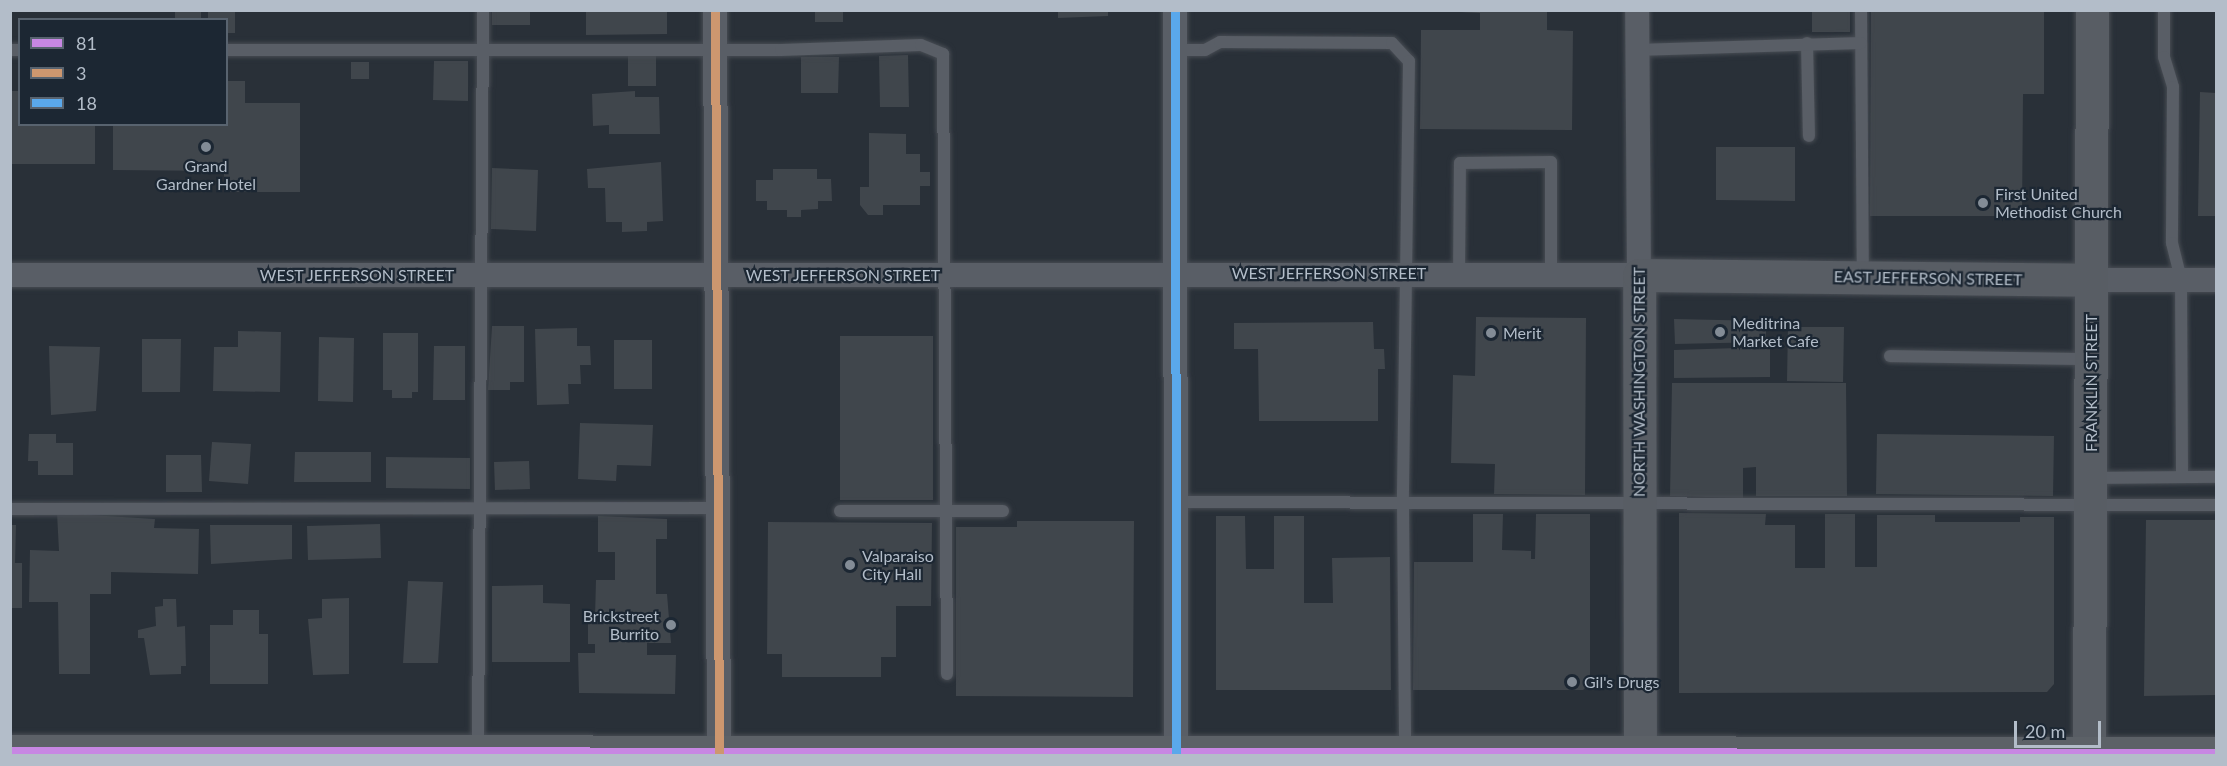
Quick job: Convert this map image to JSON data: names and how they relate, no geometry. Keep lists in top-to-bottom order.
{
  "streets": {
    "main road": ["EAST JEFFERSON STREET", "NORTH WASHINGTON STREET", "FRANKLIN STREET"],
    "street": ["WEST JEFFERSON STREET"]
  },
  "crossings": [
    ["WEST JEFFERSON STREET", "EAST JEFFERSON STREET"],
    ["WEST JEFFERSON STREET", "NORTH WASHINGTON STREET"],
    ["EAST JEFFERSON STREET", "NORTH WASHINGTON STREET"],
    ["EAST JEFFERSON STREET", "FRANKLIN STREET"]
  ],
  "places": [
    "Grand Gardner Hotel",
    "First United Methodist Church",
    "Meditrina Market Cafe",
    "Merit",
    "Valparaiso City Hall",
    "Brickstreet Burrito",
    "Gil's Drugs"
  ],
  "lines": ["transit line 3", "transit line 18", "transit line 81"],
  "legend": ["81", "3", "18"],
  "scale_bar": "20 m"
}
